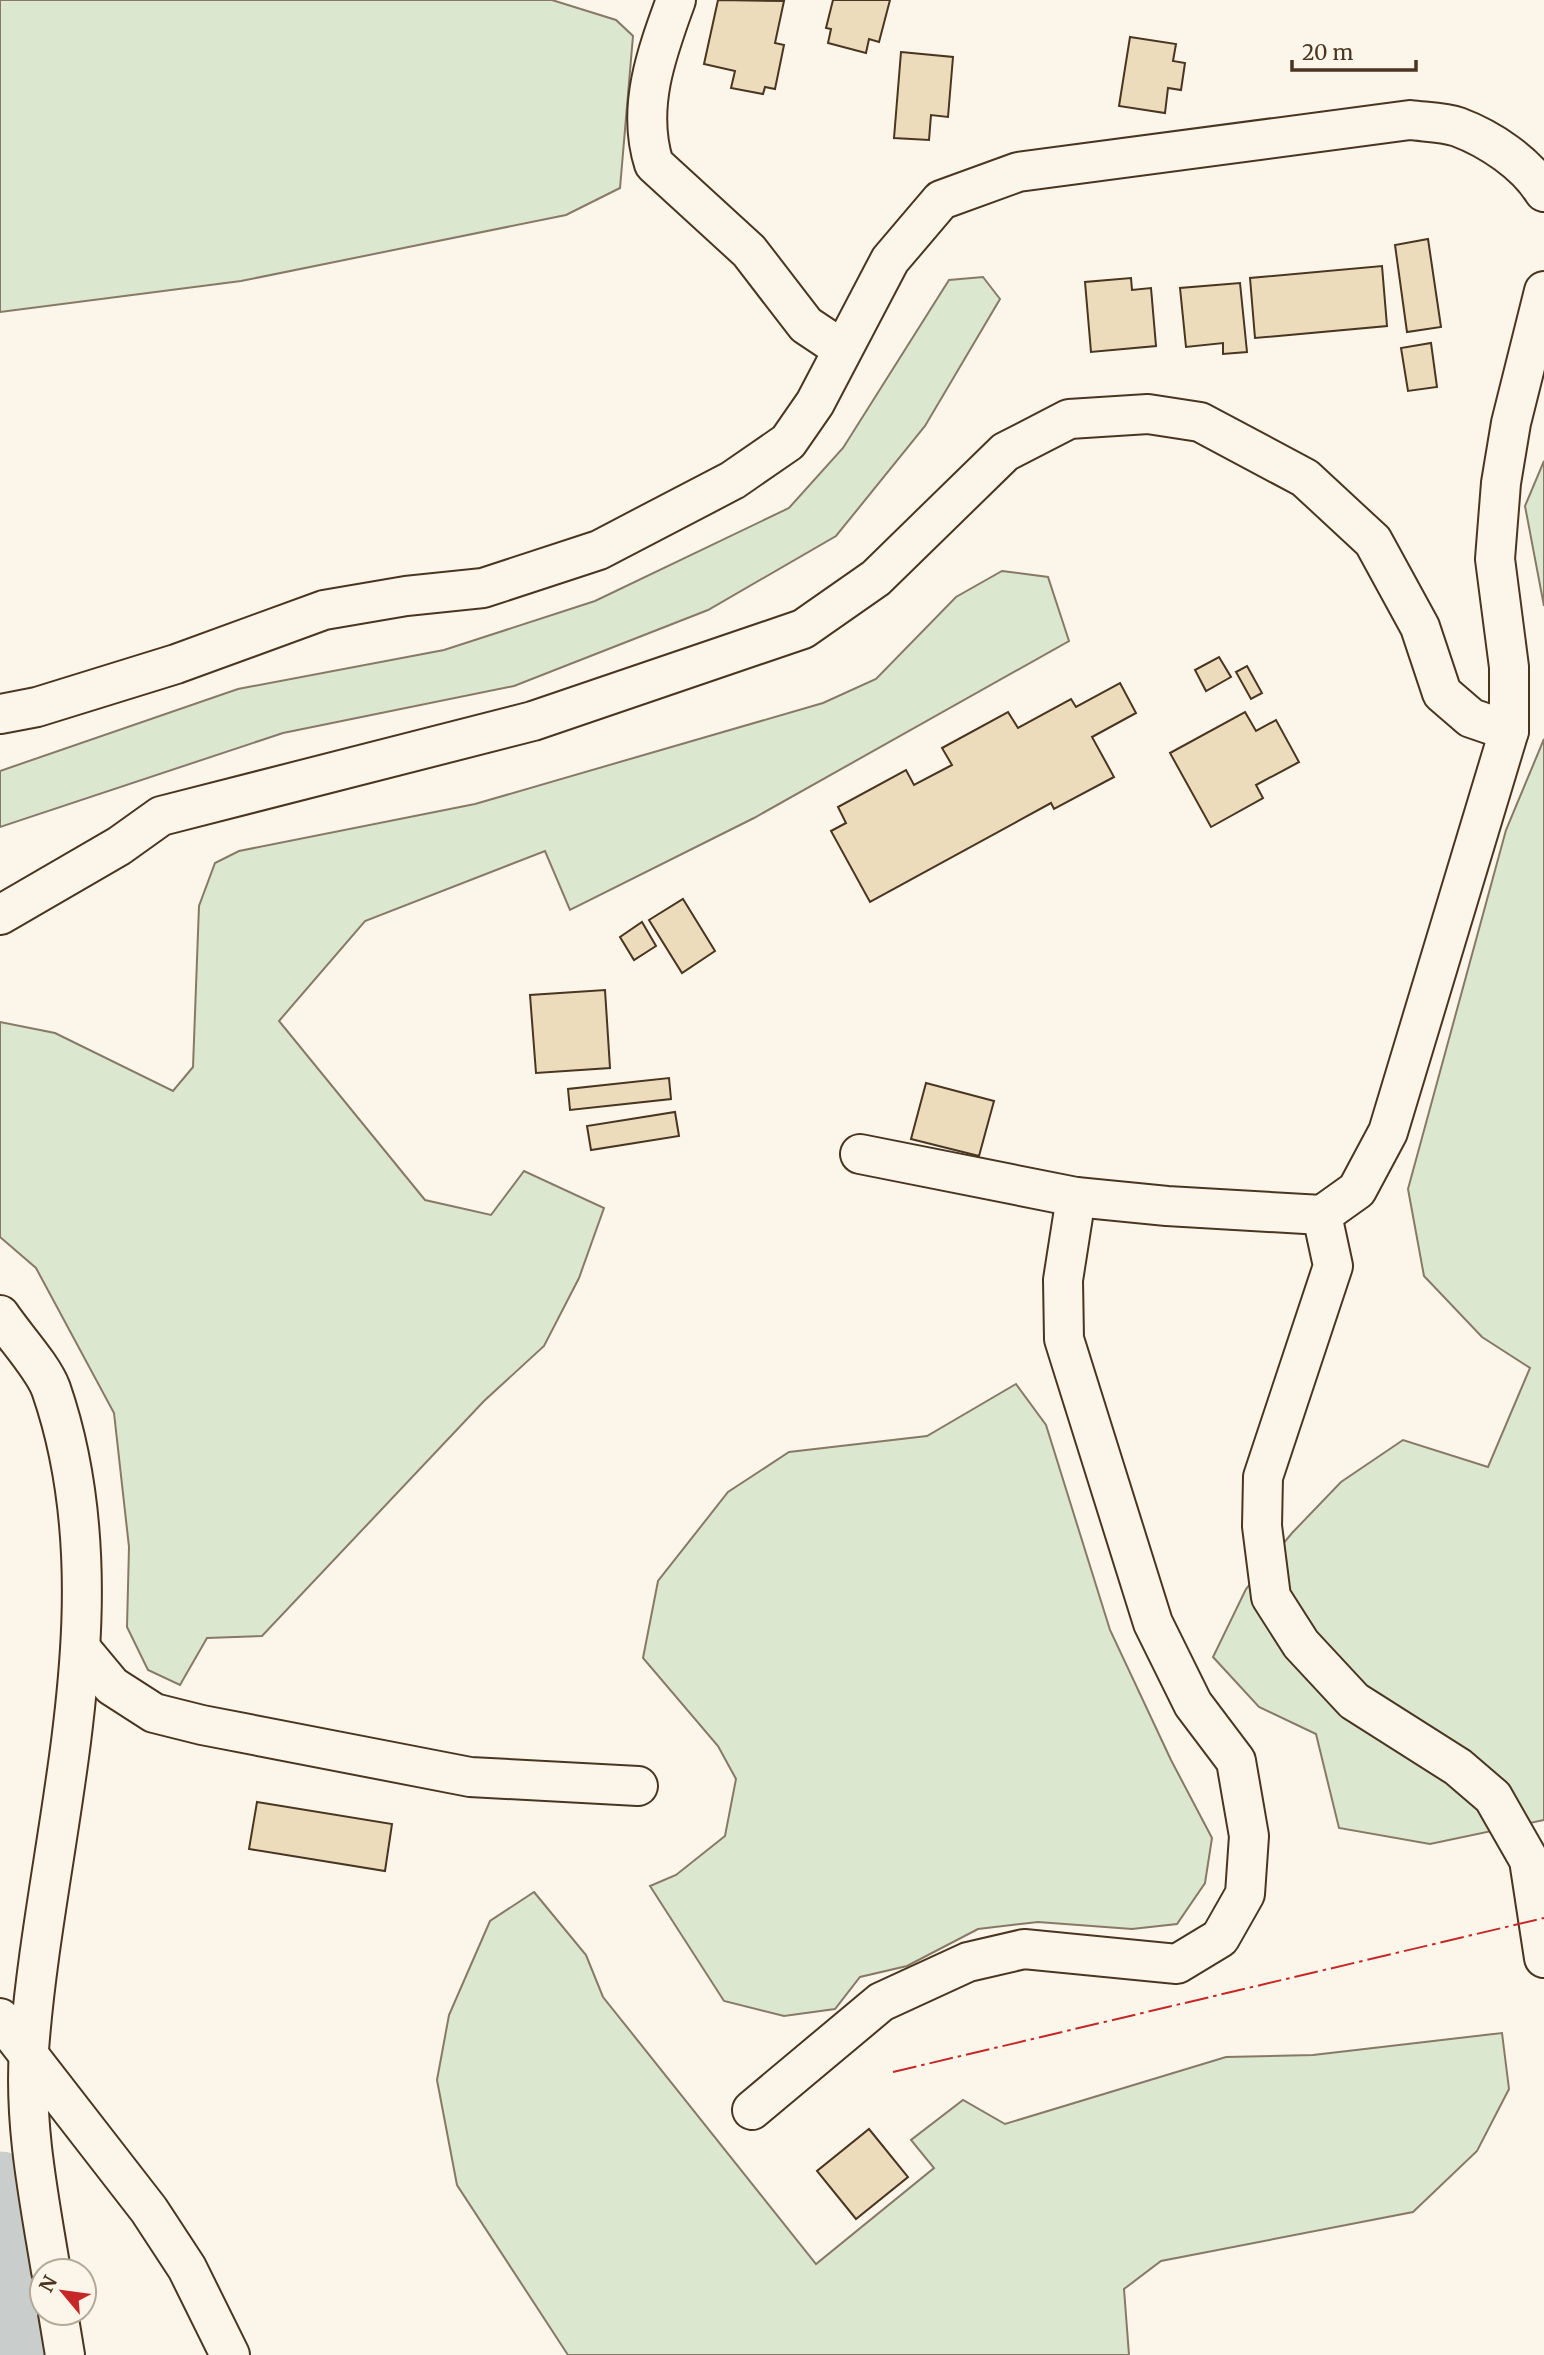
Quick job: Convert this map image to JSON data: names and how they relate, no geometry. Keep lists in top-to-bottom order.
{
  "scale_bar": "20 m",
  "north": "top left"
}
